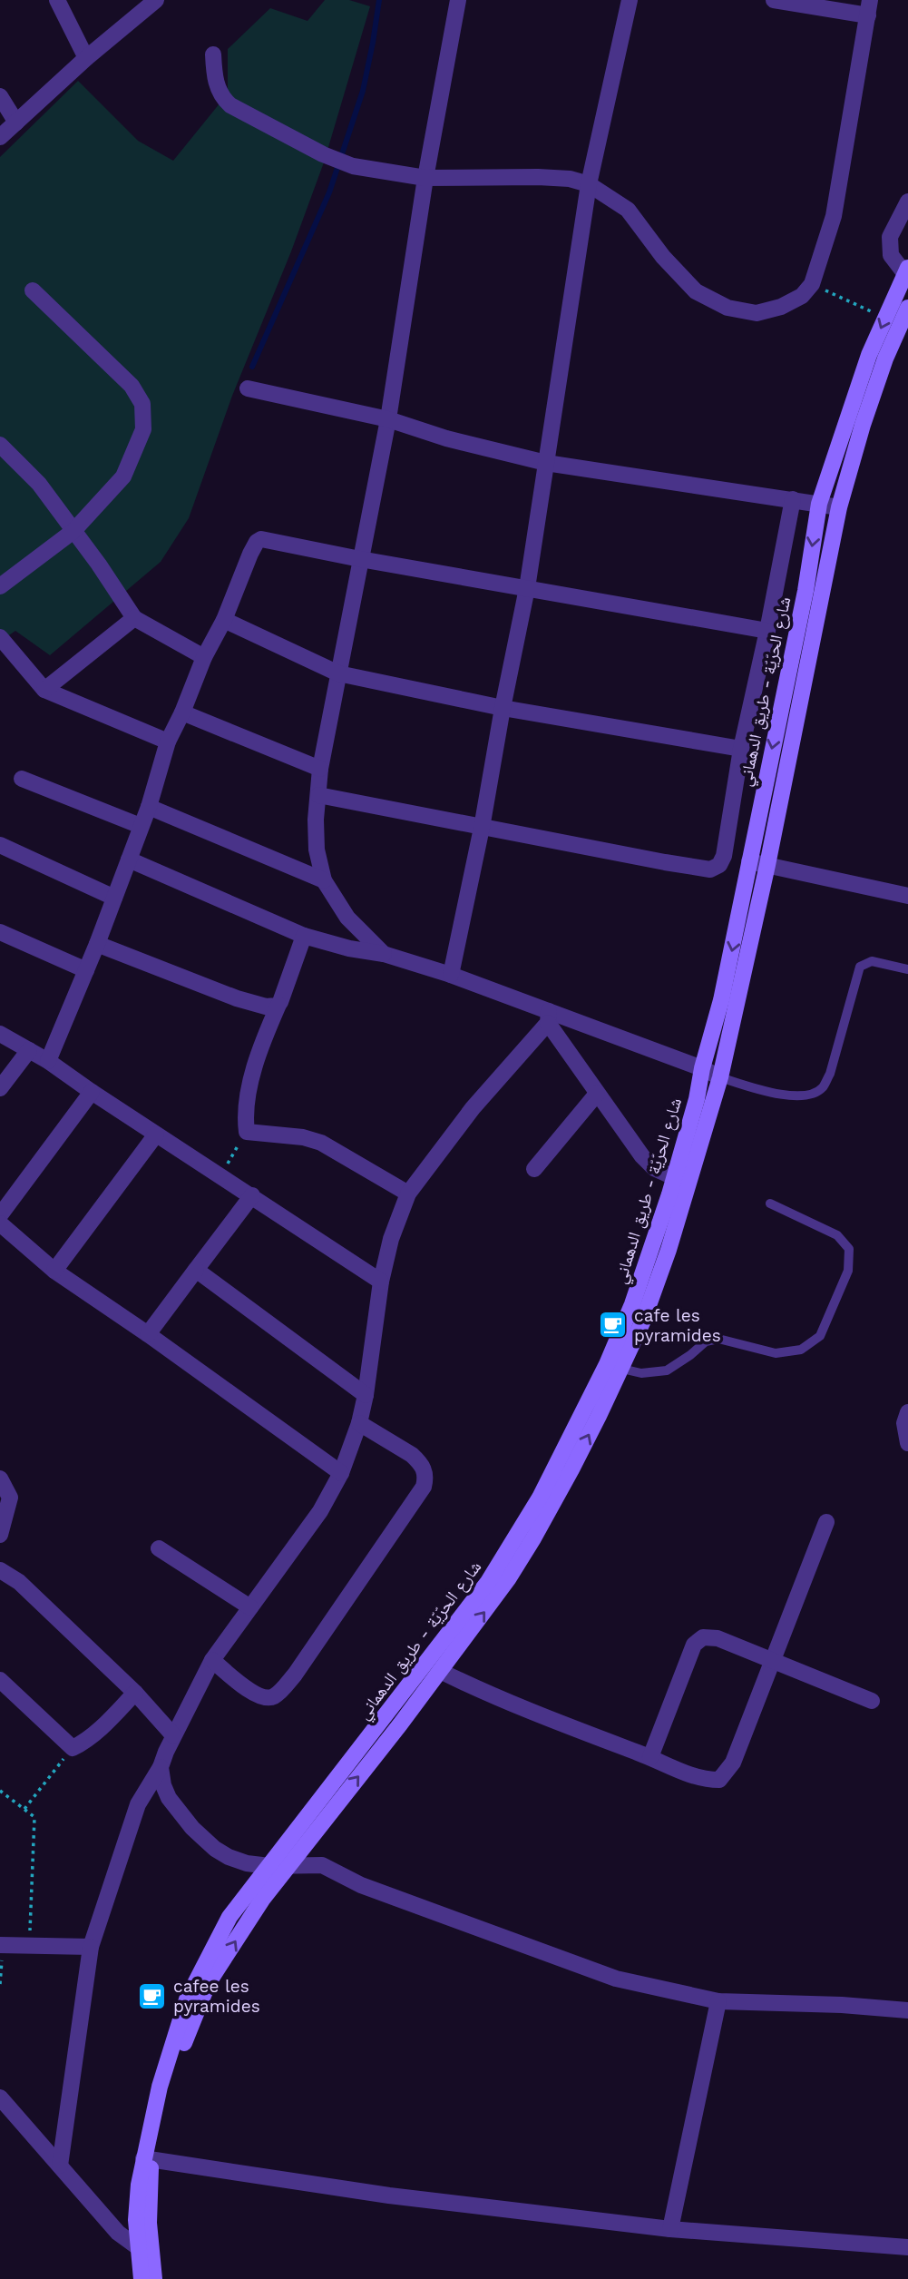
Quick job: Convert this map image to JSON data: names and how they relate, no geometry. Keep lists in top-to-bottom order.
{
  "streets": {
    "main road": ["شارع الحرّيّة - طريق الدهماني"]
  },
  "places": {
    "cafe": ["cafe les pyramides", "cafee les pyramides"]
  }
}
